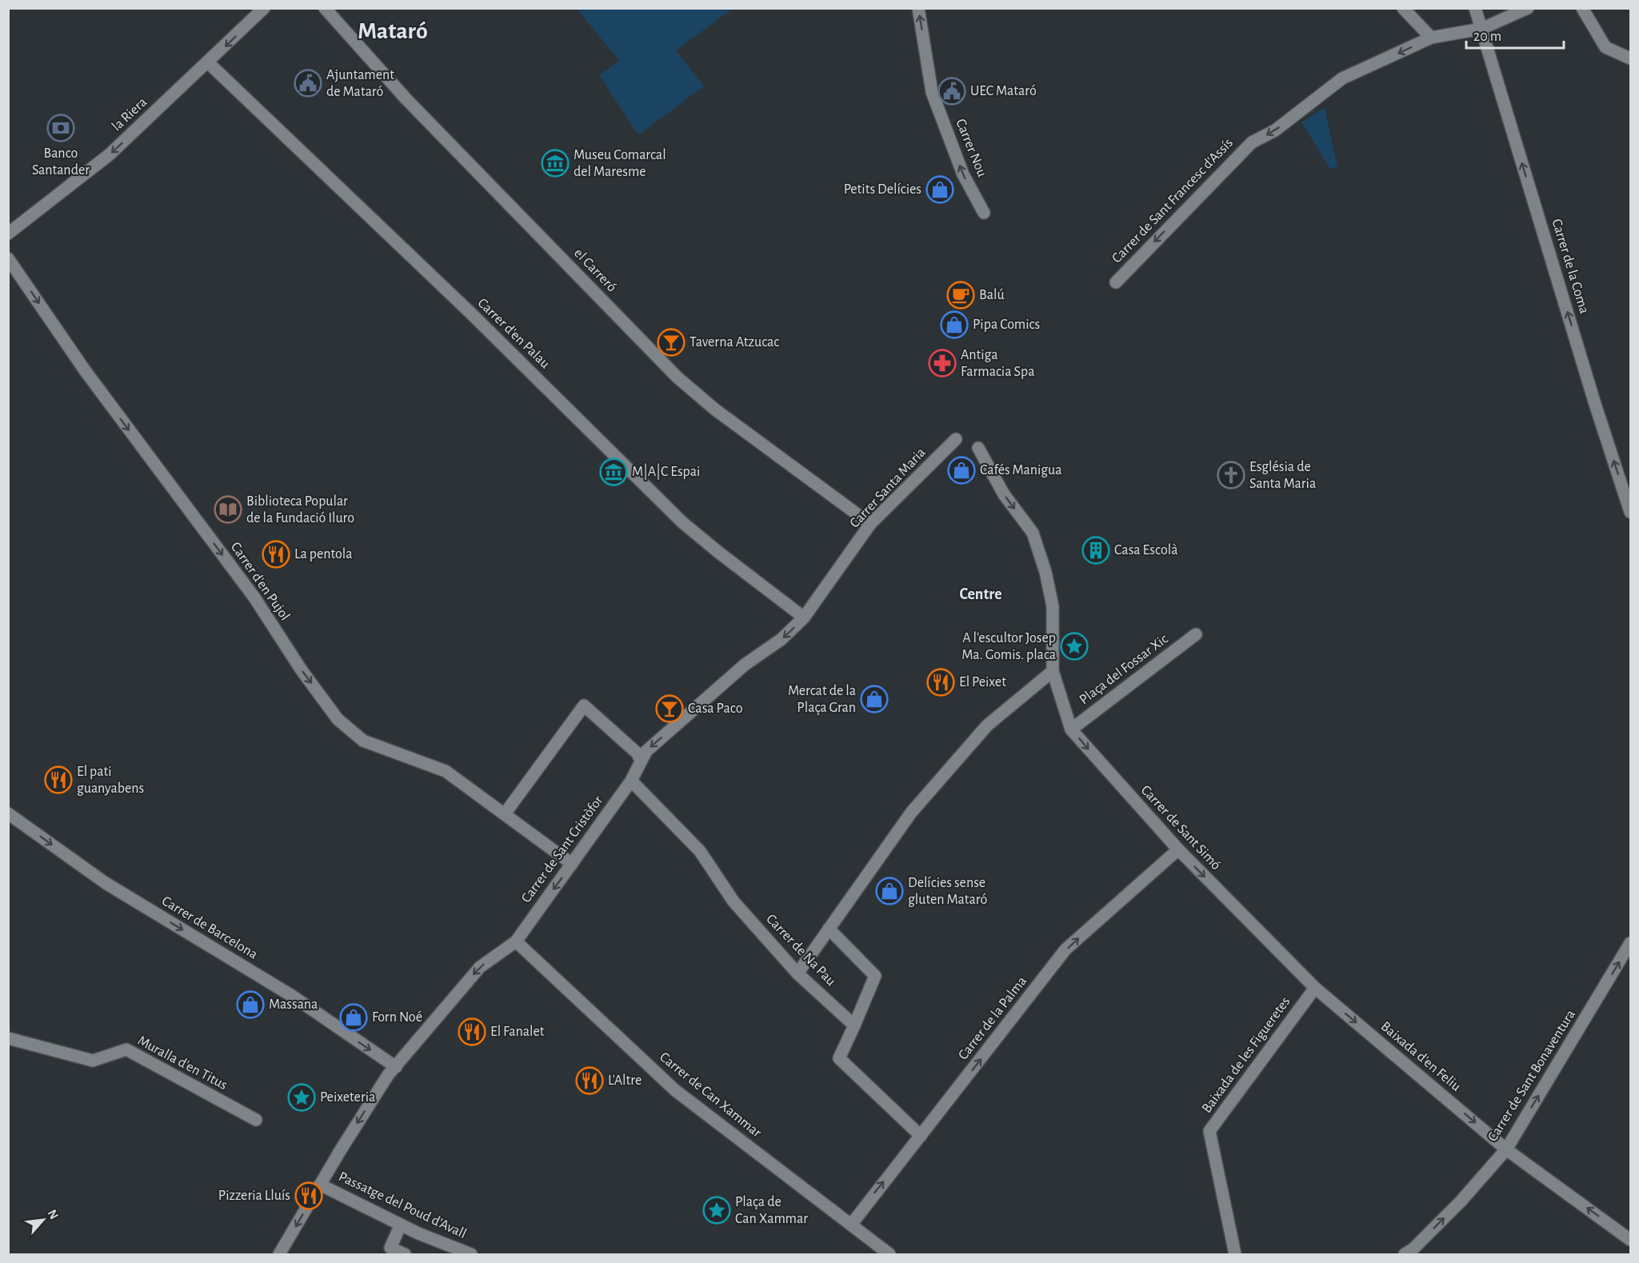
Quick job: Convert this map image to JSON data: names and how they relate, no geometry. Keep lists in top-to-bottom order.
{
  "streets": {
    "street": [
      "la Riera",
      "Carrer Nou",
      "Carrer de Sant Francesc d'Assís",
      "Carrer de la Coma",
      "el Carreró",
      "Carrer d'en Palau",
      "Carrer Santa Maria",
      "Carrer d'en Pujol",
      "Plaça del Fossar Xic",
      "Carrer de Sant Simó",
      "Carrer de Sant Cristòfor",
      "Carrer de Barcelona",
      "Carrer de Na Pau",
      "Carrer de la Palma",
      "Baixada de les Figueretes",
      "Baixada d'en Feliu",
      "Muralla d'en Titus",
      "Carrer de Sant Bonaventura",
      "Carrer de Can Xammar",
      "Passatge del Poud d'Avall"
    ]
  },
  "crossings": [
    ["la Riera", "Carrer d'en Palau"],
    ["Carrer de Sant Francesc d'Assís", "Carrer de la Coma"],
    ["el Carreró", "Carrer Santa Maria"],
    ["Carrer d'en Palau", "Carrer de Sant Cristòfor"],
    ["Carrer Santa Maria", "Carrer de Sant Cristòfor"],
    ["Carrer d'en Pujol", "Carrer de Sant Cristòfor"],
    ["Plaça del Fossar Xic", "Carrer de Sant Simó"],
    ["Carrer de Sant Simó", "Carrer de la Palma"],
    ["Carrer de Sant Simó", "Baixada de les Figueretes"],
    ["Carrer de Sant Simó", "Baixada d'en Feliu"],
    ["Carrer de Sant Cristòfor", "Carrer de Barcelona"],
    ["Carrer de Sant Cristòfor", "Carrer de Na Pau"],
    ["Carrer de Sant Cristòfor", "Carrer de Can Xammar"],
    ["Carrer de Sant Cristòfor", "Passatge del Poud d'Avall"],
    ["Carrer de la Palma", "Carrer de Can Xammar"],
    ["Baixada de les Figueretes", "Baixada d'en Feliu"],
    ["Baixada d'en Feliu", "Carrer de Sant Bonaventura"]
  ],
  "one_way": [
    "la Riera",
    "Carrer Nou",
    "Carrer de Sant Francesc d'Assís",
    "Carrer de la Coma",
    "Carrer d'en Pujol",
    "Carrer de Sant Simó",
    "Carrer de Sant Cristòfor",
    "Carrer de Barcelona",
    "Carrer de la Palma",
    "Carrer de Sant Bonaventura"
  ],
  "districts": ["Mataró", "Centre"],
  "places": {
    "public building": ["Ajuntament de Mataró", "UEC Mataró"],
    "bank": ["Banco Santander"],
    "museum": ["Museu Comarcal del Maresme", "M|A|C Espai"],
    "shop": [
      "Petits Delícies",
      "Pipa Comics",
      "Cafés Manigua",
      "Mercat de la Plaça Gran",
      "Delícies sense gluten Mataró",
      "Massana",
      "Forn Noé"
    ],
    "cafe": ["Balú"],
    "bar": ["Taverna Atzucac", "Casa Paco"],
    "pharmacy": ["Antiga Farmacia Spa"],
    "church": ["Església de Santa Maria"],
    "library": ["Biblioteca Popular de la Fundació Iluro"],
    "building": ["Casa Escolà"],
    "restaurant": [
      "La pentola",
      "El Peixet",
      "El pati guanyabens",
      "El Fanalet",
      "L'Altre",
      "Pizzeria Lluís"
    ],
    "place": ["A l'escultor Josep Ma. Gomis. placa", "Peixeteria", "Plaça de Can Xammar"]
  },
  "scale_bar": "20 m",
  "north": "top right"
}
